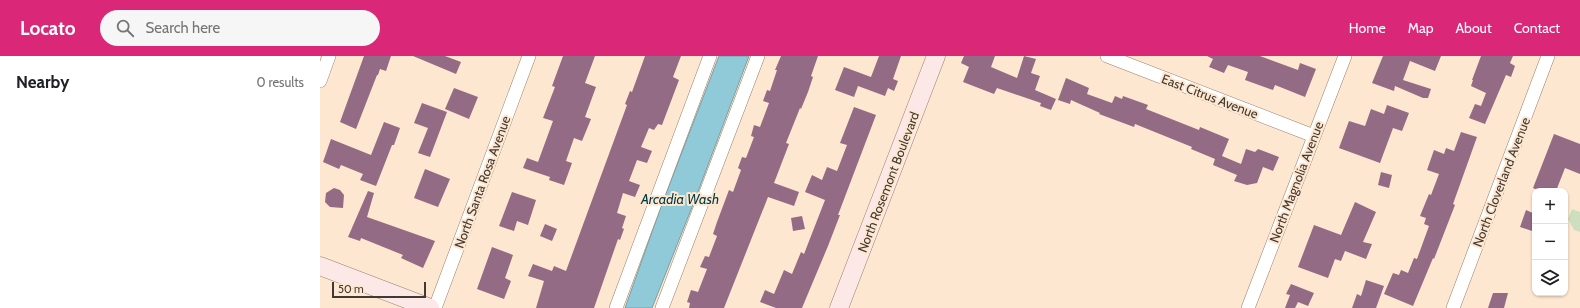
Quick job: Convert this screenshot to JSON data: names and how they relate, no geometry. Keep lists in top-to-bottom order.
{
  "streets": {
    "street": [
      "East Citrus Avenue",
      "North Santa Rosa Avenue",
      "North Rosemont Boulevard",
      "North Magnolia Avenue",
      "North Cloverland Avenue"
    ]
  },
  "crossings": [
    ["East Citrus Avenue", "North Magnolia Avenue"]
  ],
  "water": ["Arcadia Wash"],
  "scale_bar": "50 m",
  "page": {
    "header": "Locato",
    "search": "Search here",
    "nav": [
      "Home",
      "Map",
      "About",
      "Contact"
    ],
    "heading": ["Nearby", "0 results"],
    "map_buttons": ["+", "−"],
    "scale": "50 m"
  }
}
